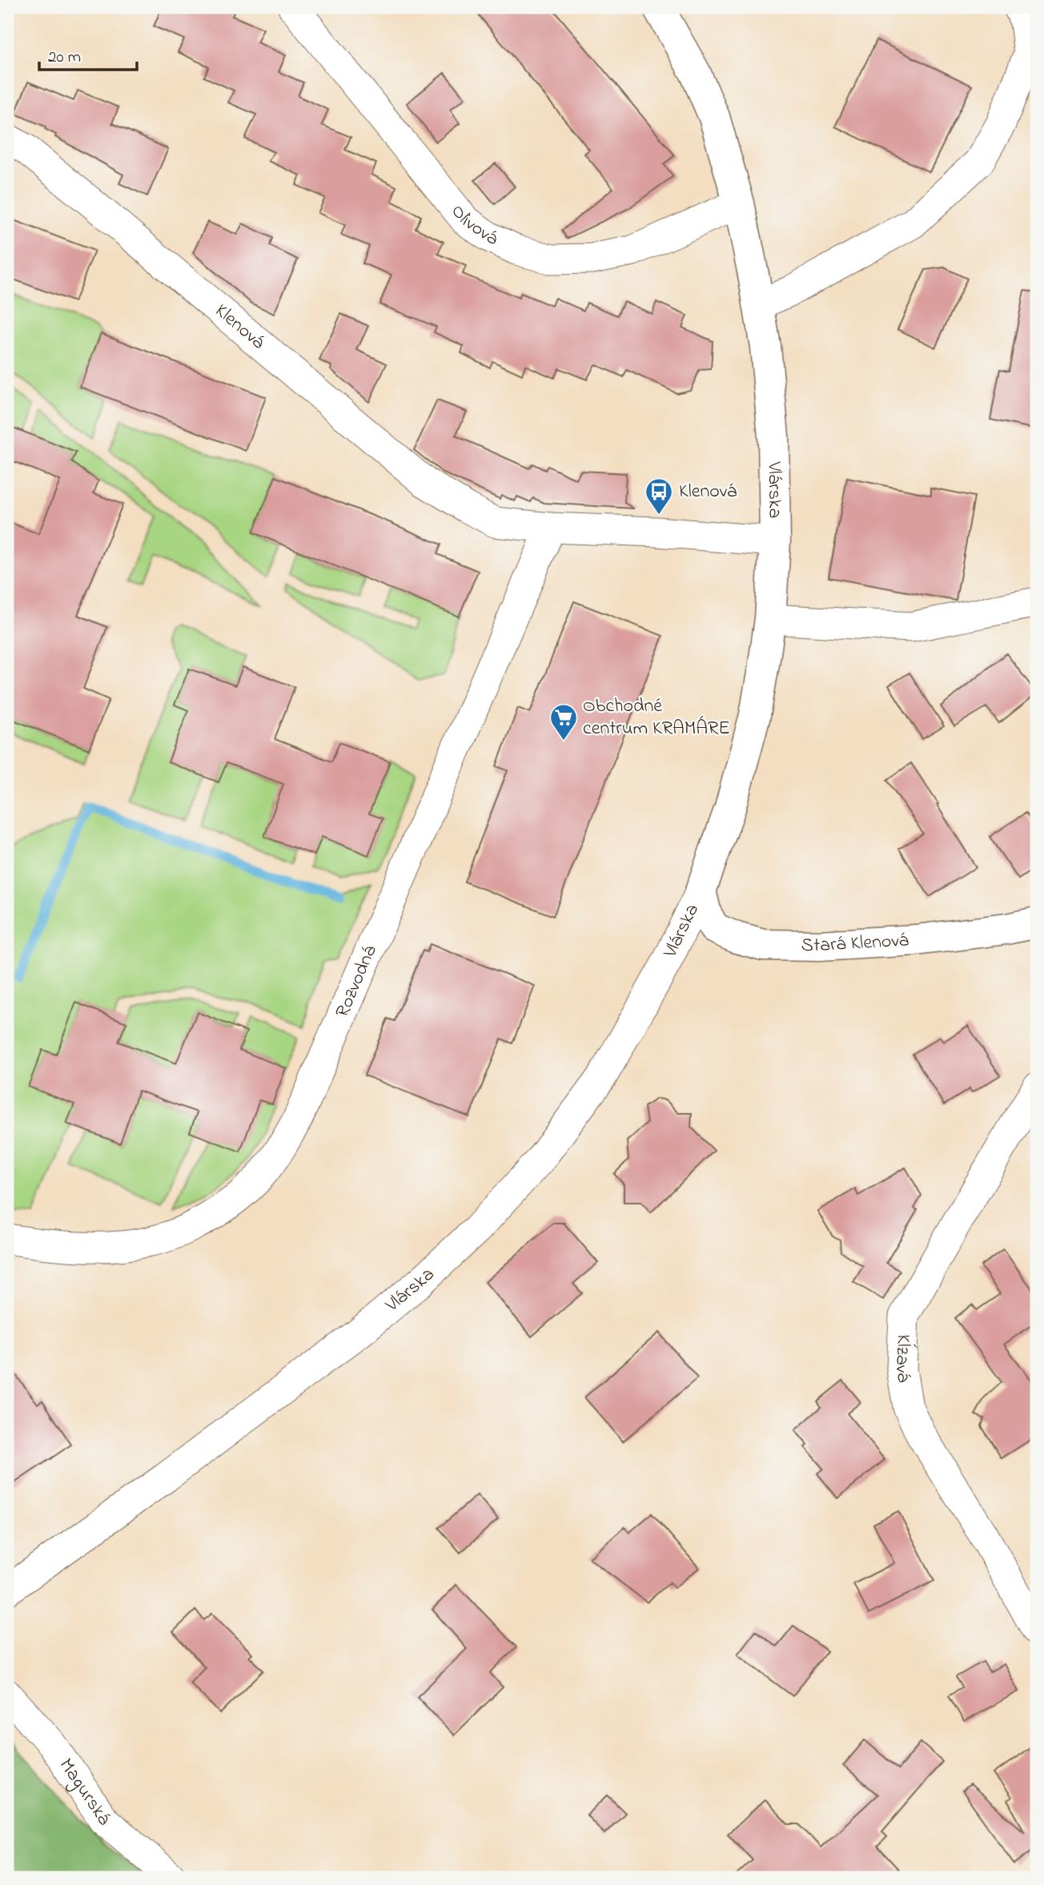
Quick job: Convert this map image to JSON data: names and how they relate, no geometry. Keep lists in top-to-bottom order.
{
  "streets": {
    "street": [
      "Olivová",
      "Klenová",
      "Vlárska",
      "Stará Klenová",
      "Rozvodná",
      "Kĺzavá",
      "Magurská"
    ]
  },
  "crossings": [
    ["Olivová", "Vlárska"],
    ["Klenová", "Vlárska"],
    ["Klenová", "Rozvodná"],
    ["Vlárska", "Stará Klenová"]
  ],
  "places": {
    "bus stop": ["Klenová"],
    "supermarket": ["Obchodné centrum KRAMÁRE"]
  },
  "scale_bar": "20 m"
}
